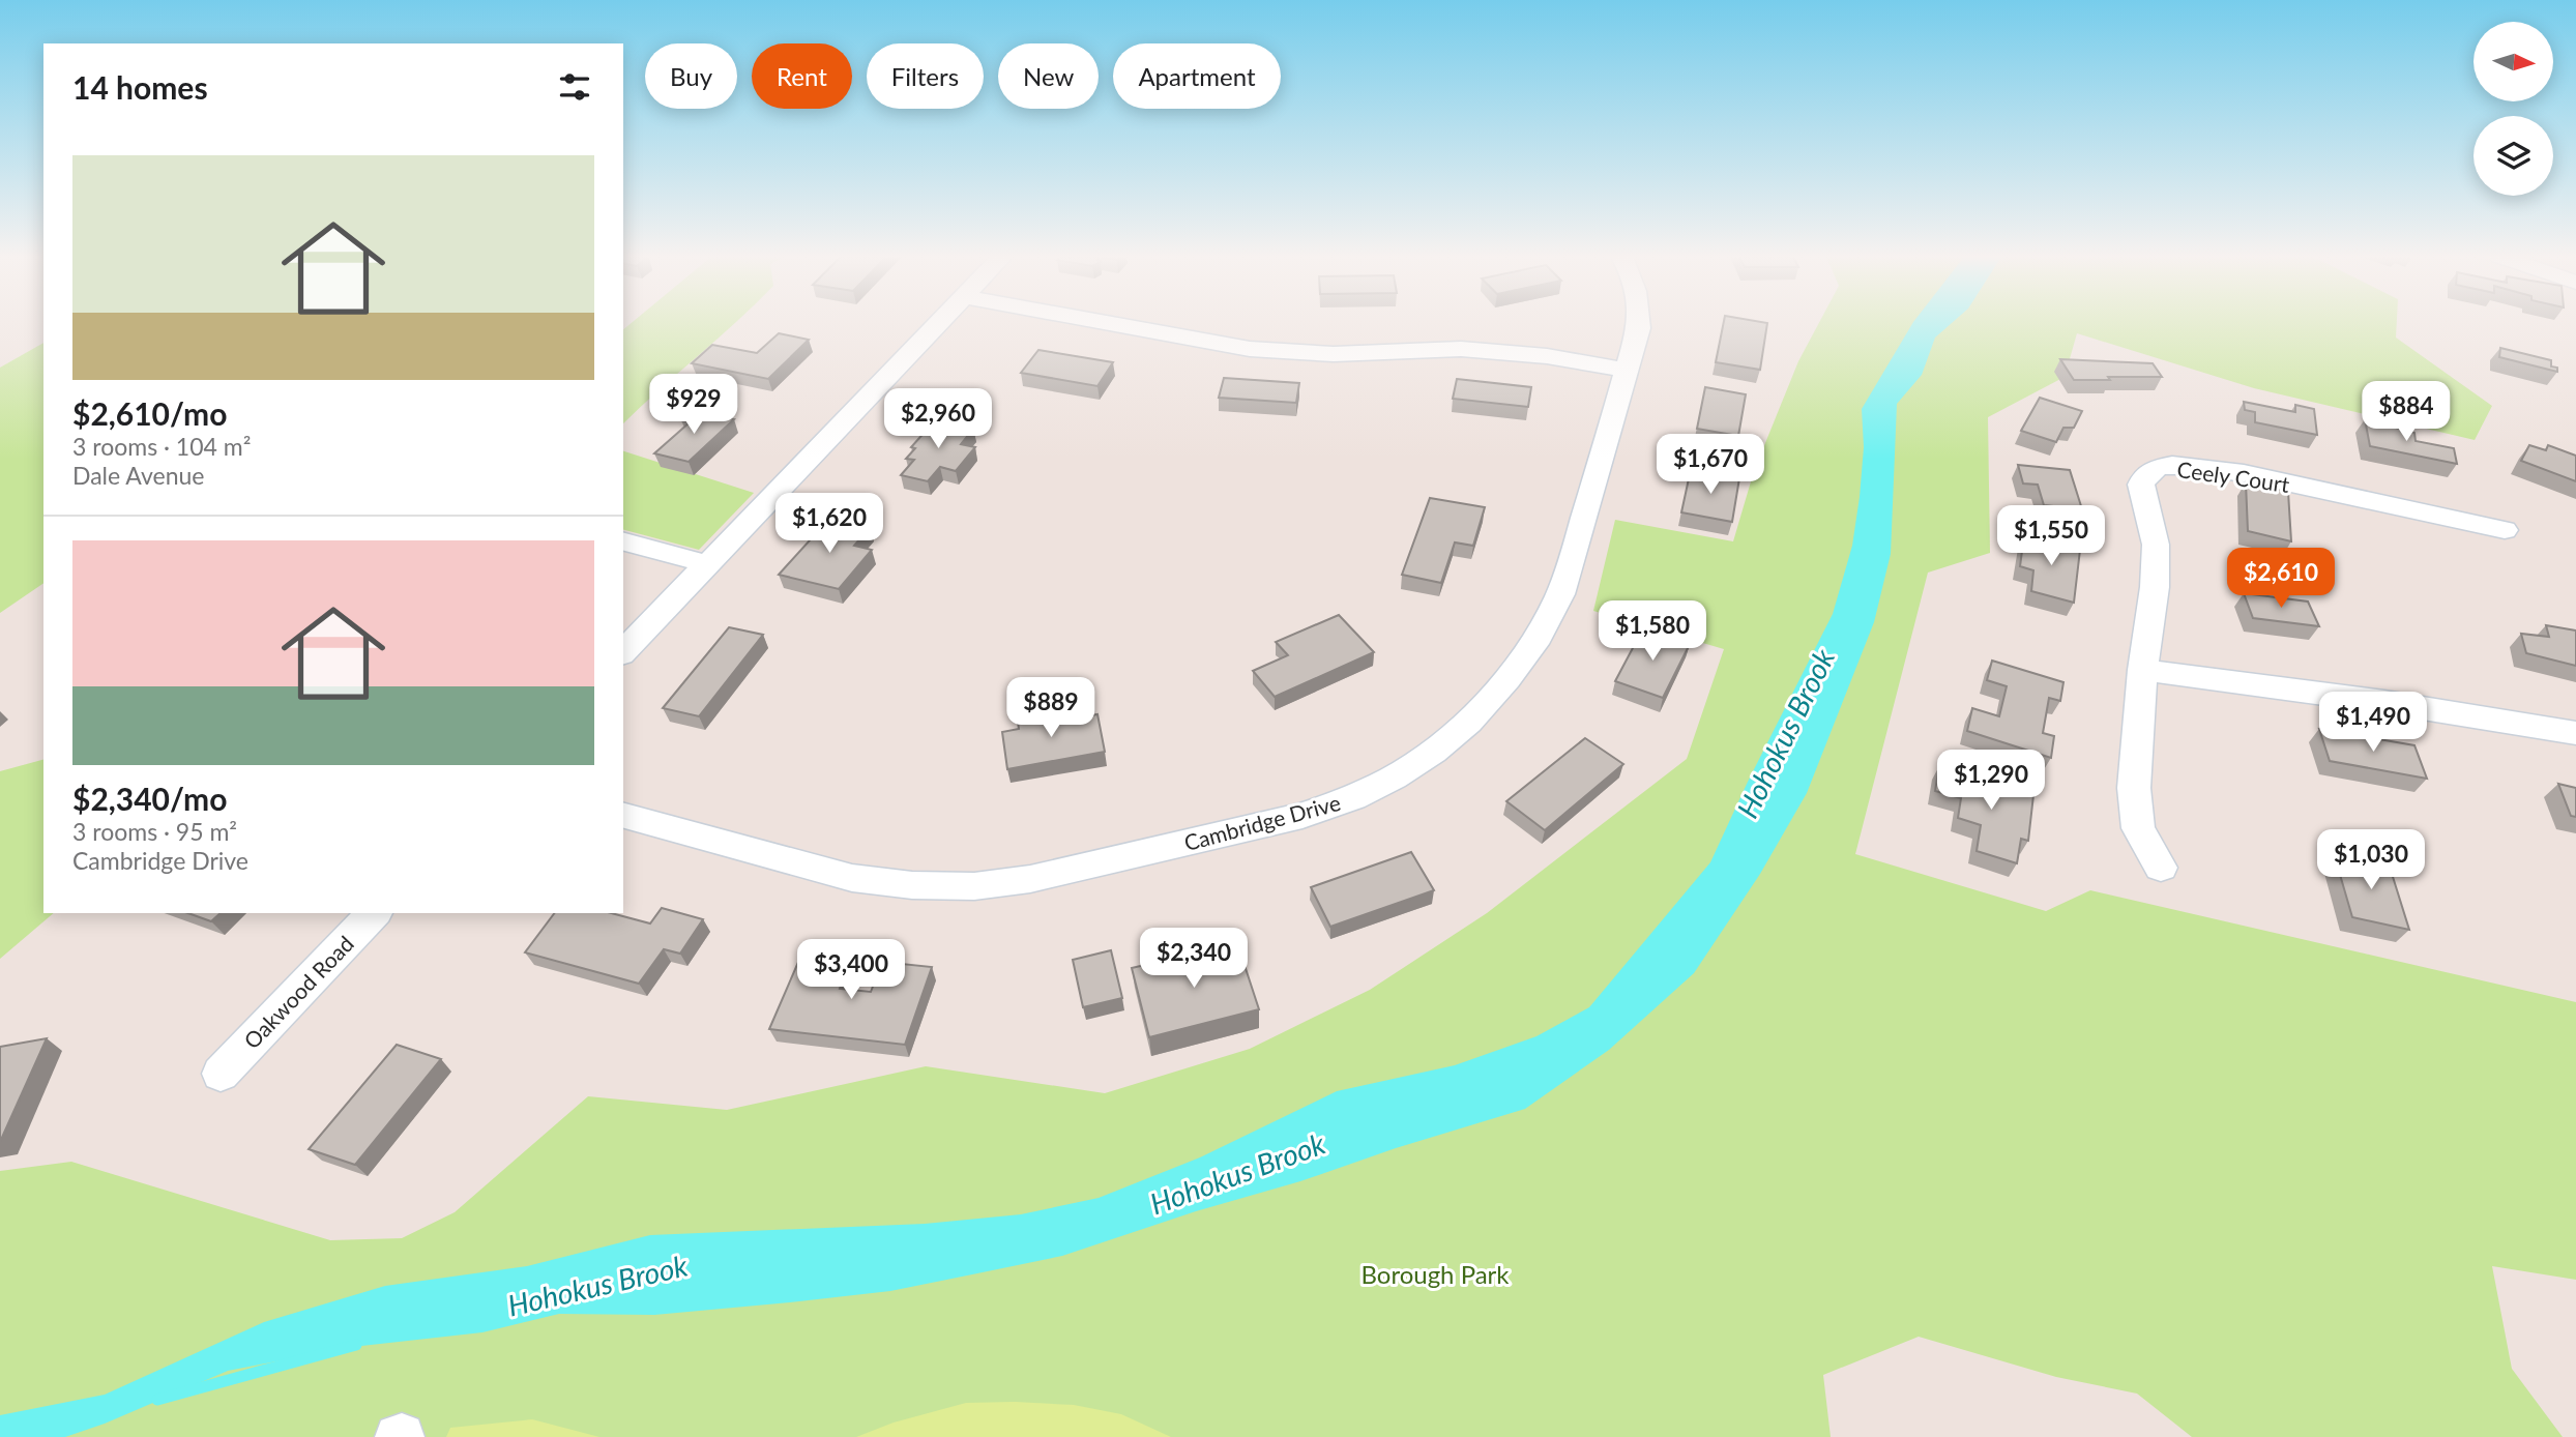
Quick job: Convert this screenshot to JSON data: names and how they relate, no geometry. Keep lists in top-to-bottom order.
{
  "streets": {
    "street": ["Ceely Court", "Cambridge Drive", "Oakwood Road"]
  },
  "water": ["Hohokus Brook"],
  "parks": ["Borough Park"],
  "north": "right",
  "page": {
    "chip": [
      "Buy",
      "Rent",
      "Filters",
      "New",
      "Apartment"
    ],
    "heading": "14 homes",
    "list": [
      {
        "name": "$2,610/mo",
        "note": "3 rooms · 104 m² · Dale Avenue"
      },
      {
        "name": "$2,340/mo",
        "note": "3 rooms · 95 m² · Cambridge Drive"
      }
    ],
    "price": [
      "$929",
      "$884",
      "$2,960",
      "$1,670",
      "$1,620",
      "$1,550",
      "$2,610",
      "$1,580",
      "$889",
      "$1,490",
      "$1,290",
      "$1,030",
      "$2,340",
      "$3,400"
    ]
  }
}
